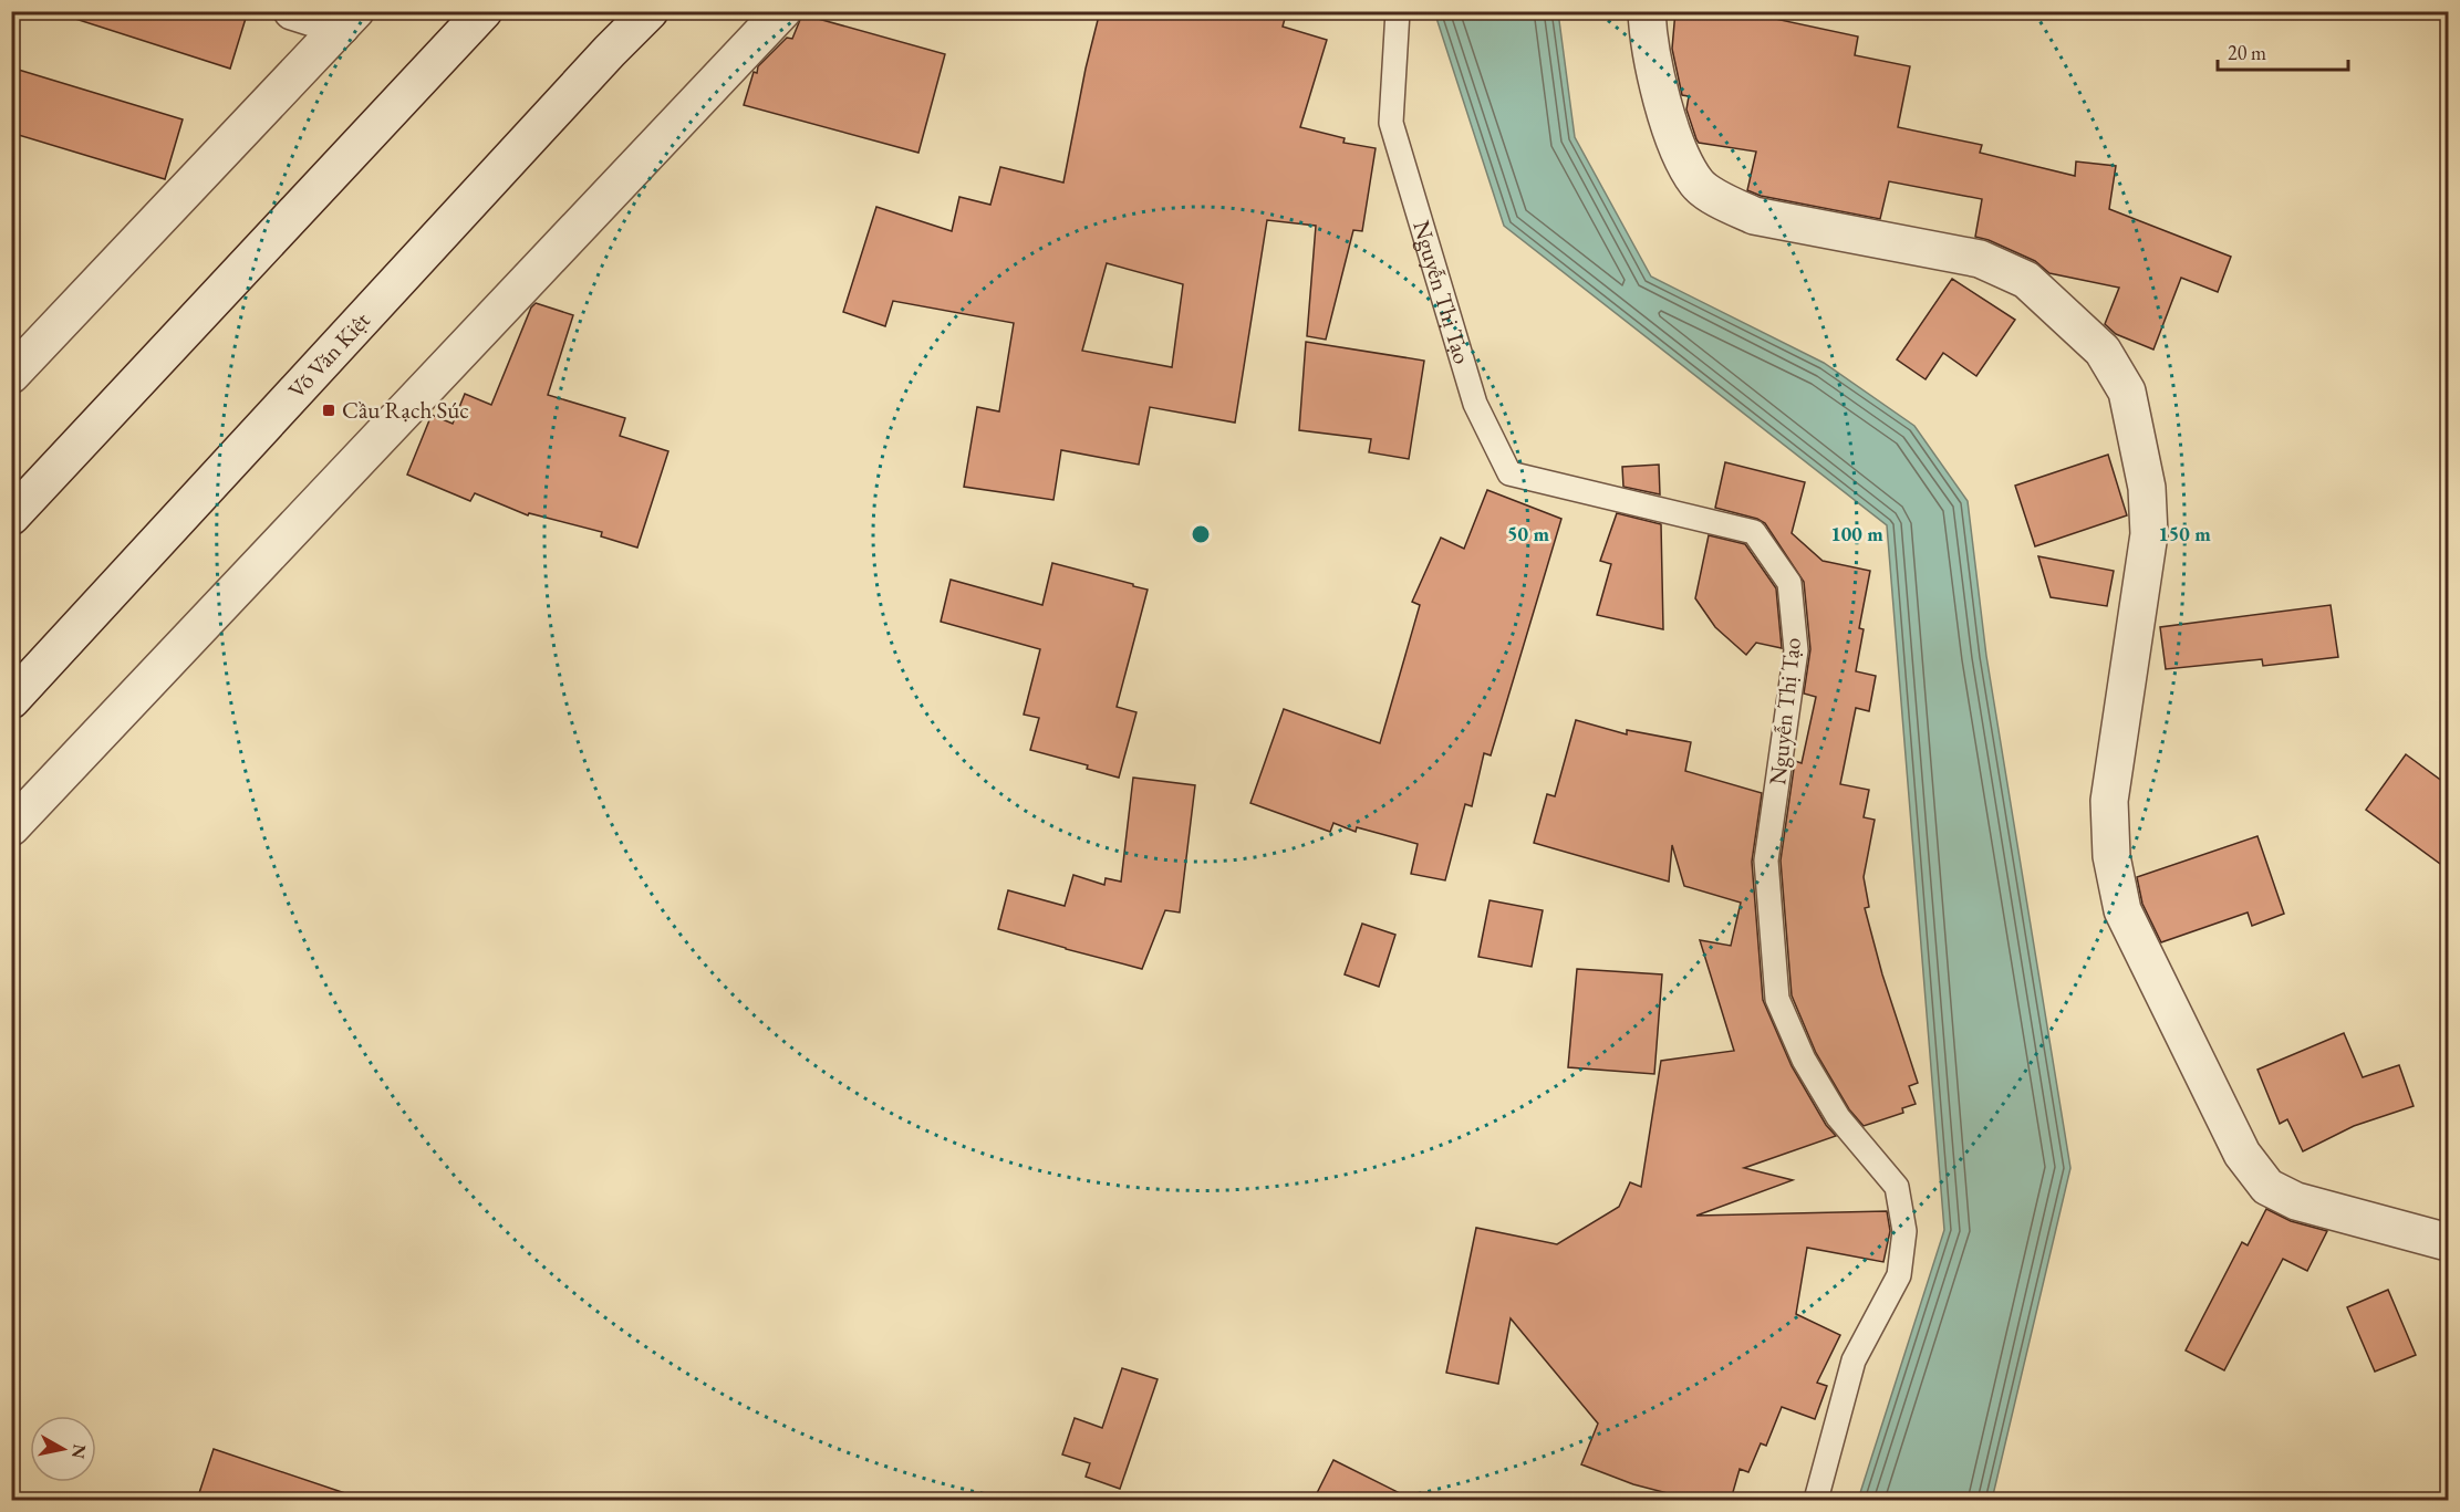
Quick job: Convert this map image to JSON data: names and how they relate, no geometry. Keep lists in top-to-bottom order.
{
  "streets": {
    "street": ["Võ Văn Kiệt"],
    "lane": ["Nguyễn Thị Tạo"]
  },
  "places": {
    "transit": ["Cầu Rạch Súc"]
  },
  "scale_bar": "20 m",
  "north": "right",
  "rings": ["50 m", "100 m", "150 m"]
}
